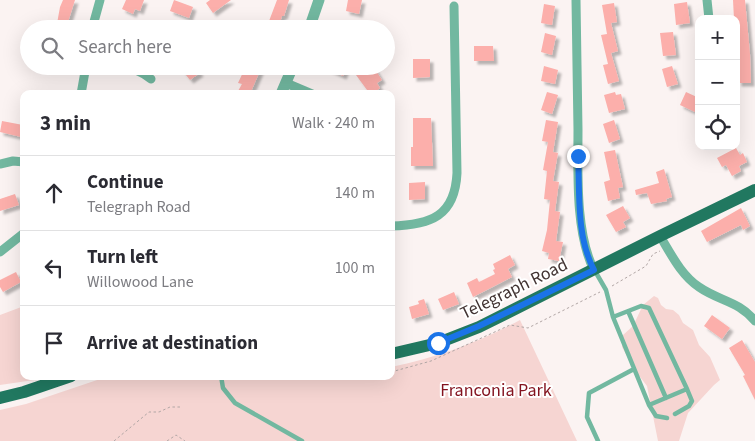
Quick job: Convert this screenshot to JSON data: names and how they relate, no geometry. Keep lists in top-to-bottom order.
{
  "streets": {
    "main road": ["Telegraph Road"]
  },
  "parks": ["Franconia Park"],
  "page": {
    "map_buttons": ["+", "−"],
    "search": "Search here",
    "heading": ["3 min", "Walk · 240 m"],
    "list": [
      ["Continue", "Telegraph Road", "140 m"],
      ["Turn left", "Willowood Lane", "100 m"],
      "Arrive at destination"
    ]
  }
}
